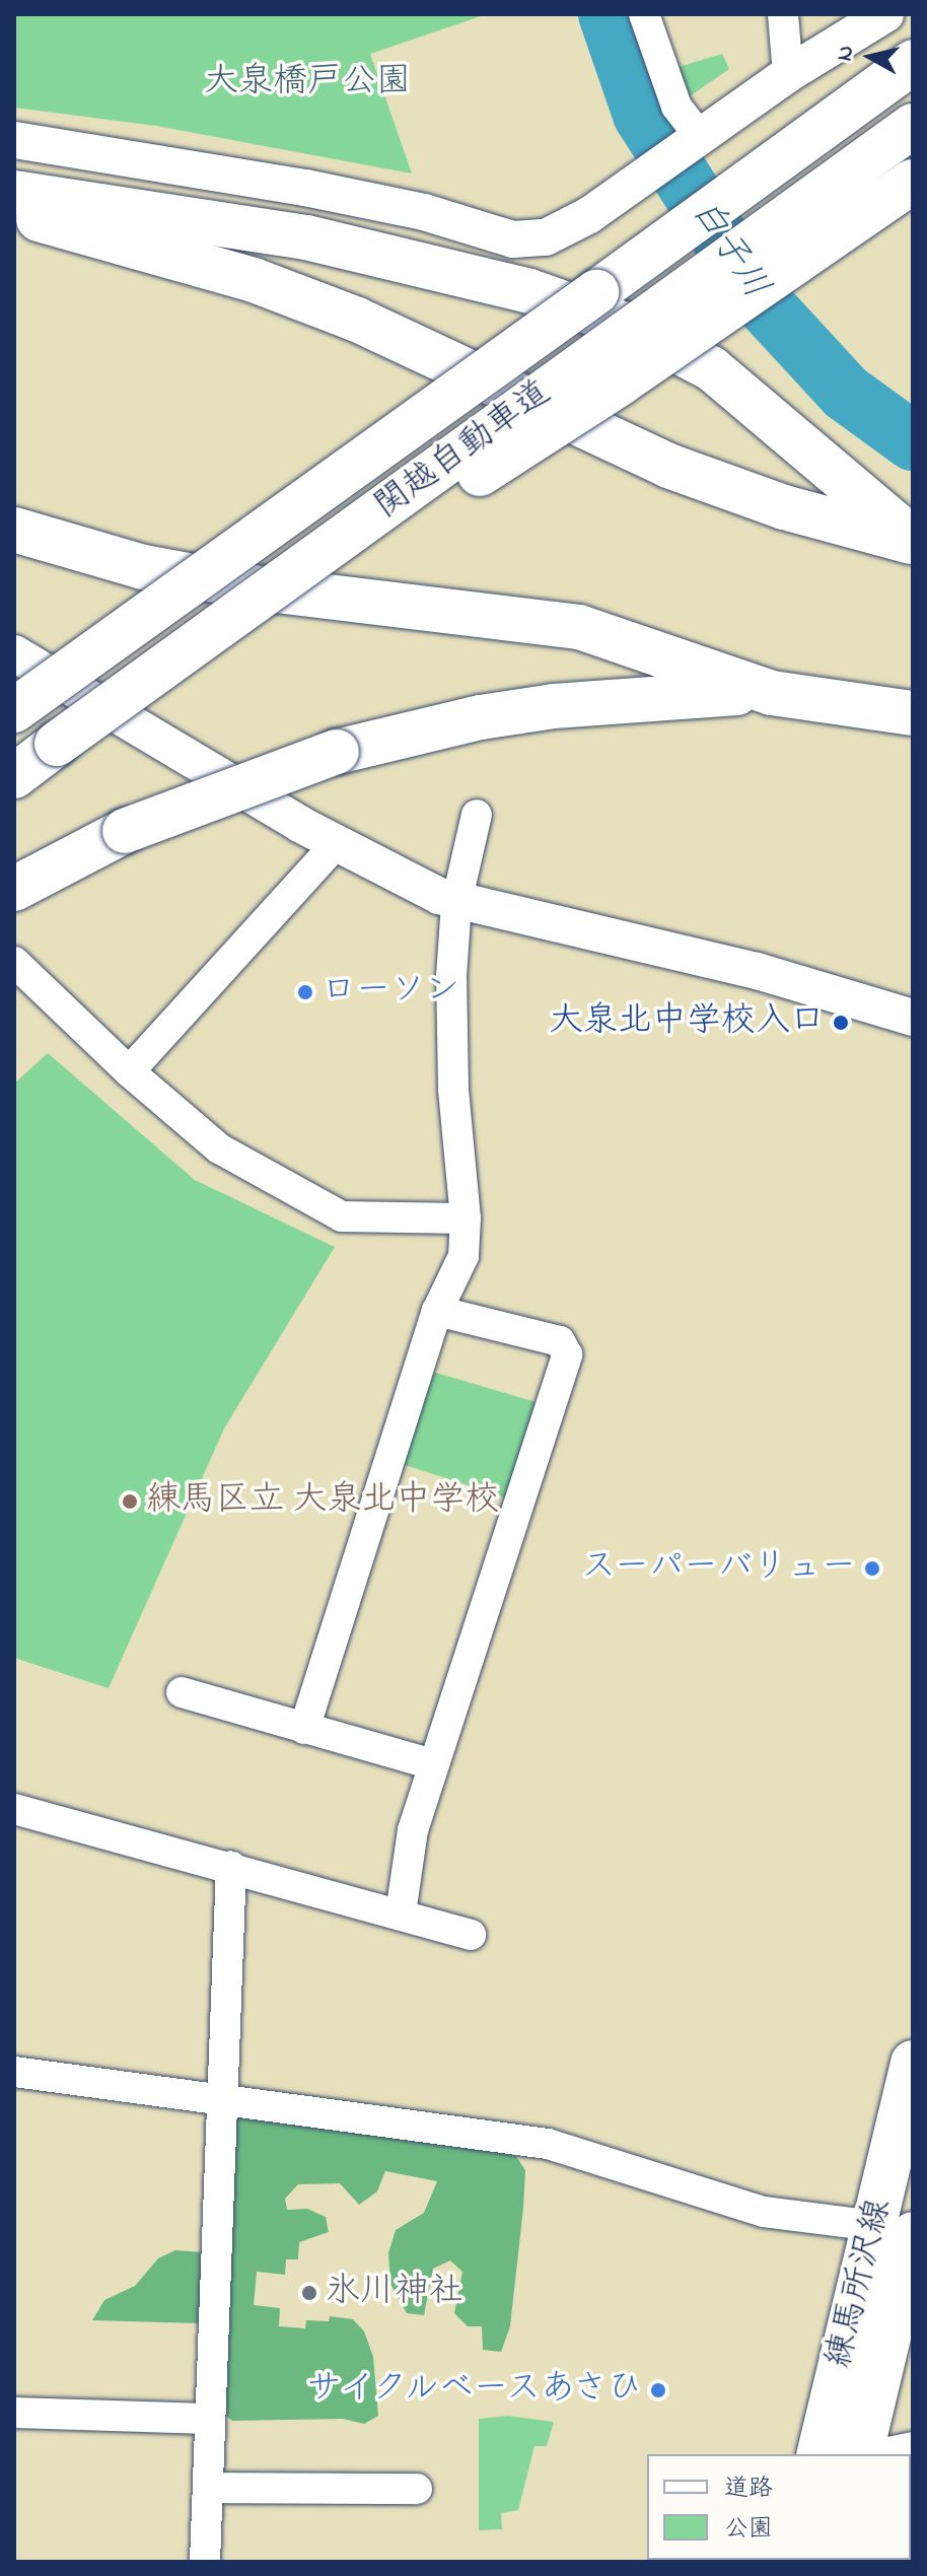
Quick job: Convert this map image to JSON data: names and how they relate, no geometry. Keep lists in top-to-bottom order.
{
  "streets": {
    "main road": ["関越自動車道", "練馬所沢線"]
  },
  "water": ["白子川"],
  "parks": ["大泉橋戸公園"],
  "places": [
    "ローソン",
    "大泉北中学校入口",
    "練馬区立 大泉北中学校",
    "スーパーバリュー",
    "氷川神社",
    "サイクルベースあさひ"
  ],
  "legend": ["道路", "公園"],
  "north": "left"
}
